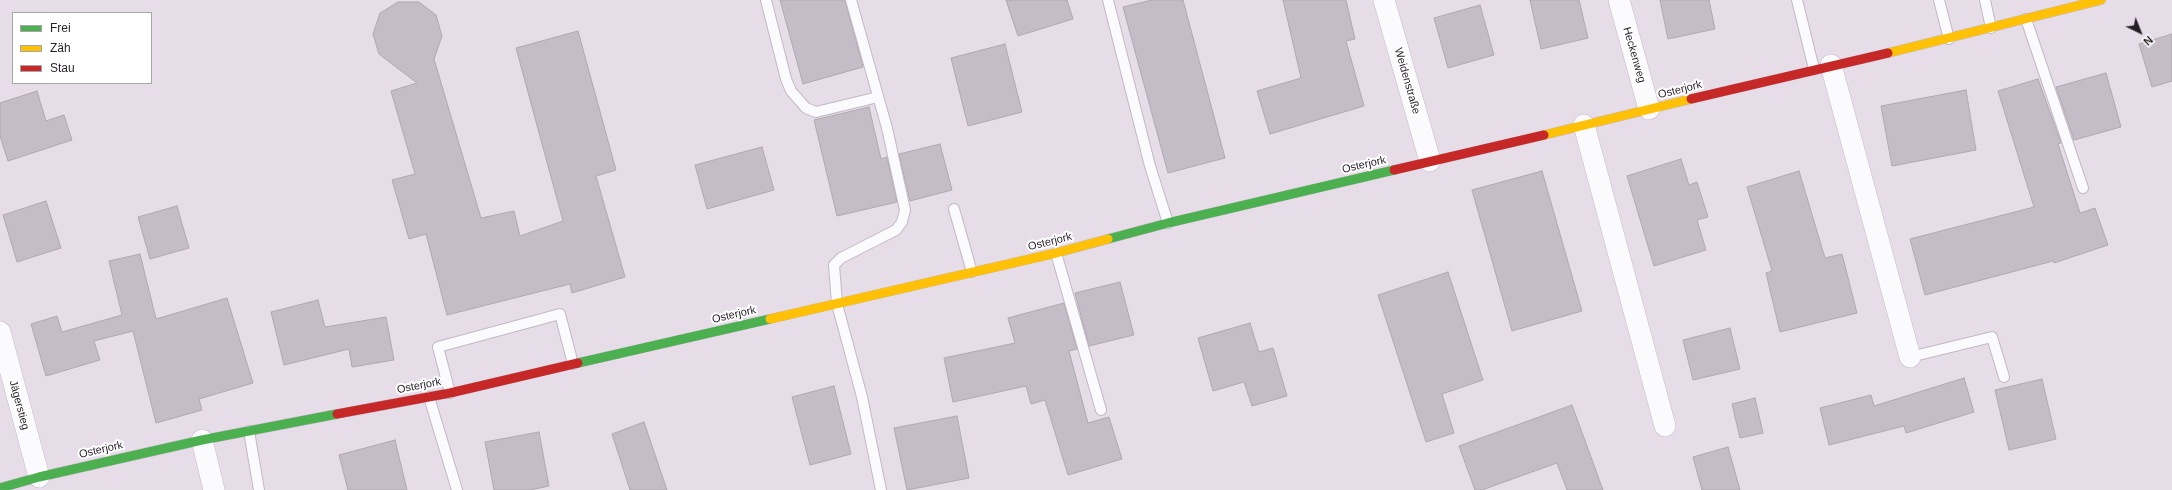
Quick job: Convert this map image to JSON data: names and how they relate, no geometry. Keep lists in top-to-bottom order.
{
  "streets": {
    "main road": ["Osterjork"],
    "street": ["Heckenweg", "Weidenstraße", "Jägerstieg"]
  },
  "crossings": [
    ["Heckenweg", "Osterjork"],
    ["Weidenstraße", "Osterjork"],
    ["Osterjork", "Jägerstieg"]
  ],
  "legend": ["Frei", "Zäh", "Stau"],
  "north": "bottom right"
}
